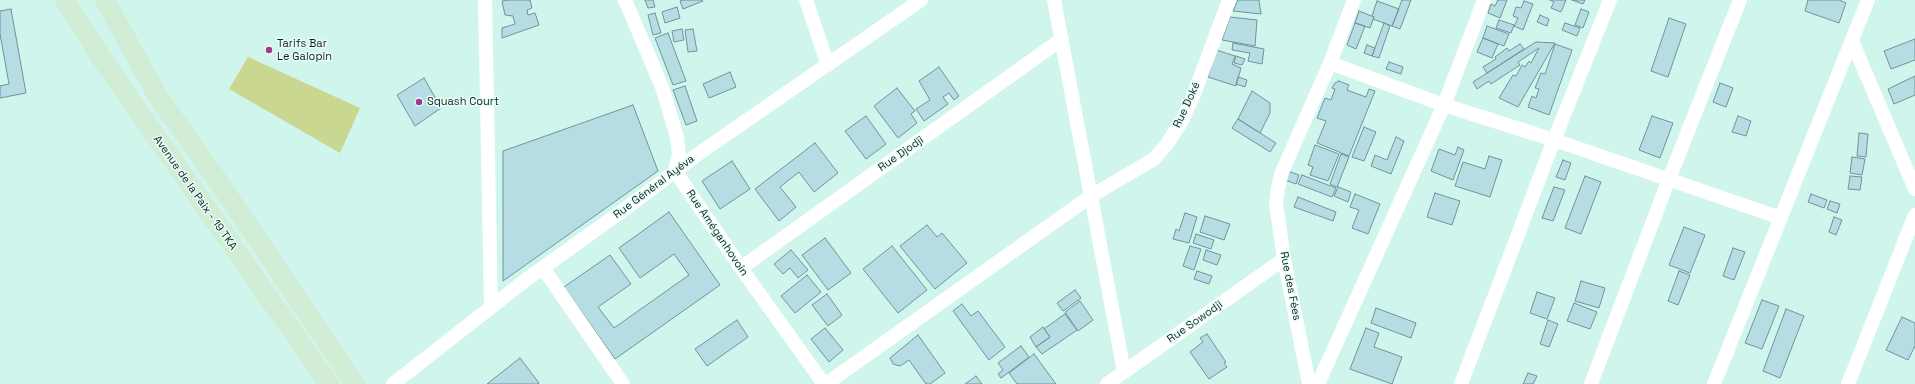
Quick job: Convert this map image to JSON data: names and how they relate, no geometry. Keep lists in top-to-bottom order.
{
  "streets": {
    "main road": ["Avenue de la Paix - 19 TKA"],
    "street": [
      "Rue Doké",
      "Rue Djodji",
      "Rue Général Ayéva",
      "Rue Améganhovoin",
      "Rue des Fées",
      "Rue Sowodji"
    ]
  },
  "crossings": [
    ["Rue Doké", "Rue Améganhovoin"],
    ["Rue Djodji", "Rue Améganhovoin"],
    ["Rue Général Ayéva", "Rue Améganhovoin"],
    ["Rue des Fées", "Rue Sowodji"]
  ],
  "places": ["Tarifs Bar Le Galopin", "Squash Court"]
}
